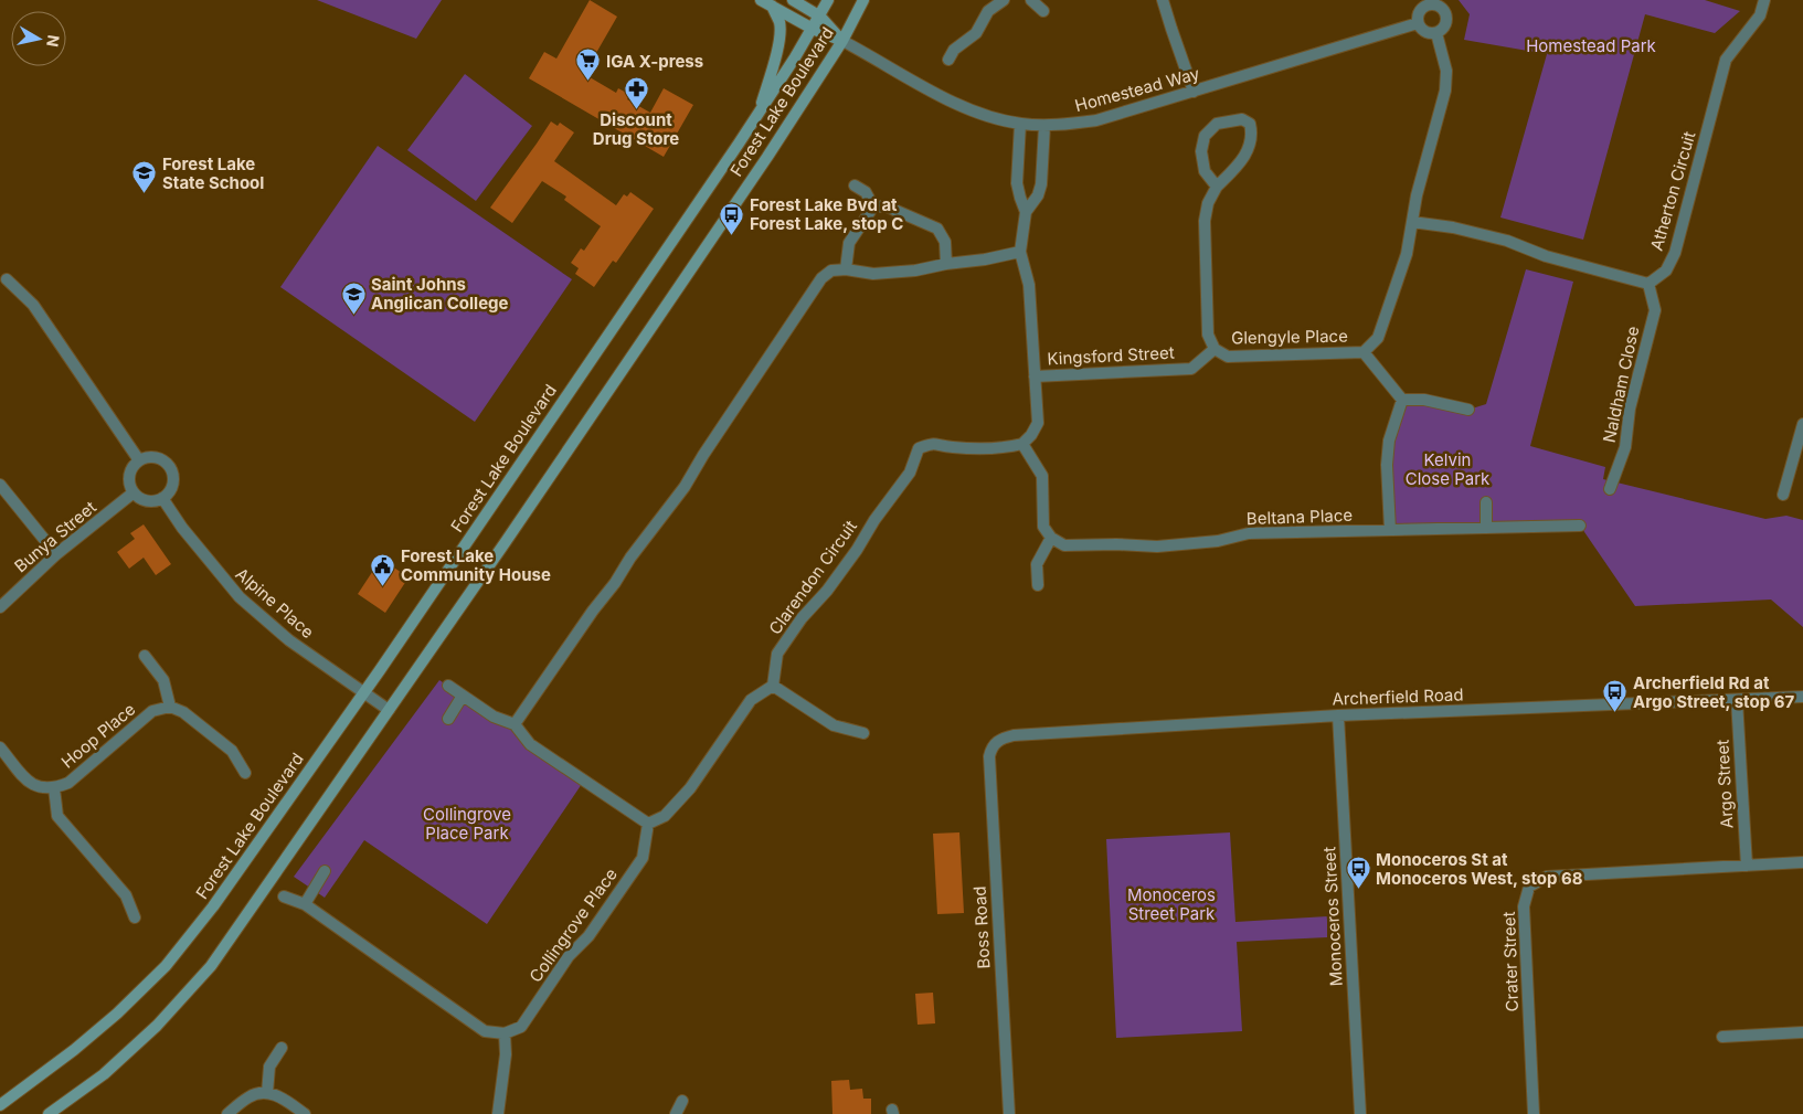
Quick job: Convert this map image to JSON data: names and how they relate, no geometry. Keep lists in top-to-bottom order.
{
  "streets": {
    "main road": ["Forest Lake Boulevard"],
    "street": [
      "Homestead Way",
      "Atherton Circuit",
      "Glengyle Place",
      "Kingsford Street",
      "Naldham Close",
      "Beltana Place",
      "Bunya Street",
      "Clarendon Circuit",
      "Alpine Place",
      "Archerfield Road",
      "Hoop Place",
      "Argo Street",
      "Monoceros Street",
      "Collingrove Place",
      "Boss Road",
      "Crater Street"
    ]
  },
  "crossings": [
    ["Homestead Way", "Forest Lake Boulevard"],
    ["Homestead Way", "Glengyle Place"],
    ["Forest Lake Boulevard", "Alpine Place"],
    ["Atherton Circuit", "Naldham Close"],
    ["Glengyle Place", "Kingsford Street"],
    ["Bunya Street", "Alpine Place"],
    ["Archerfield Road", "Argo Street"],
    ["Archerfield Road", "Monoceros Street"],
    ["Archerfield Road", "Boss Road"],
    ["Argo Street", "Crater Street"]
  ],
  "parks": [
    "Homestead Park",
    "Kelvin Close Park",
    "Collingrove Place Park",
    "Monoceros Street Park"
  ],
  "places": {
    "supermarket": ["IGA X-press"],
    "pharmacy": ["Discount Drug Store"],
    "school or university": ["Forest Lake State School", "Saint Johns Anglican College"],
    "bus stop": ["Forest Lake Bvd at Forest Lake, stop C", "Archerfield Rd at Argo Street, stop 67", "Monoceros St at Monoceros West, stop 68"],
    "public building": ["Forest Lake Community House"]
  },
  "north": "right"
}
